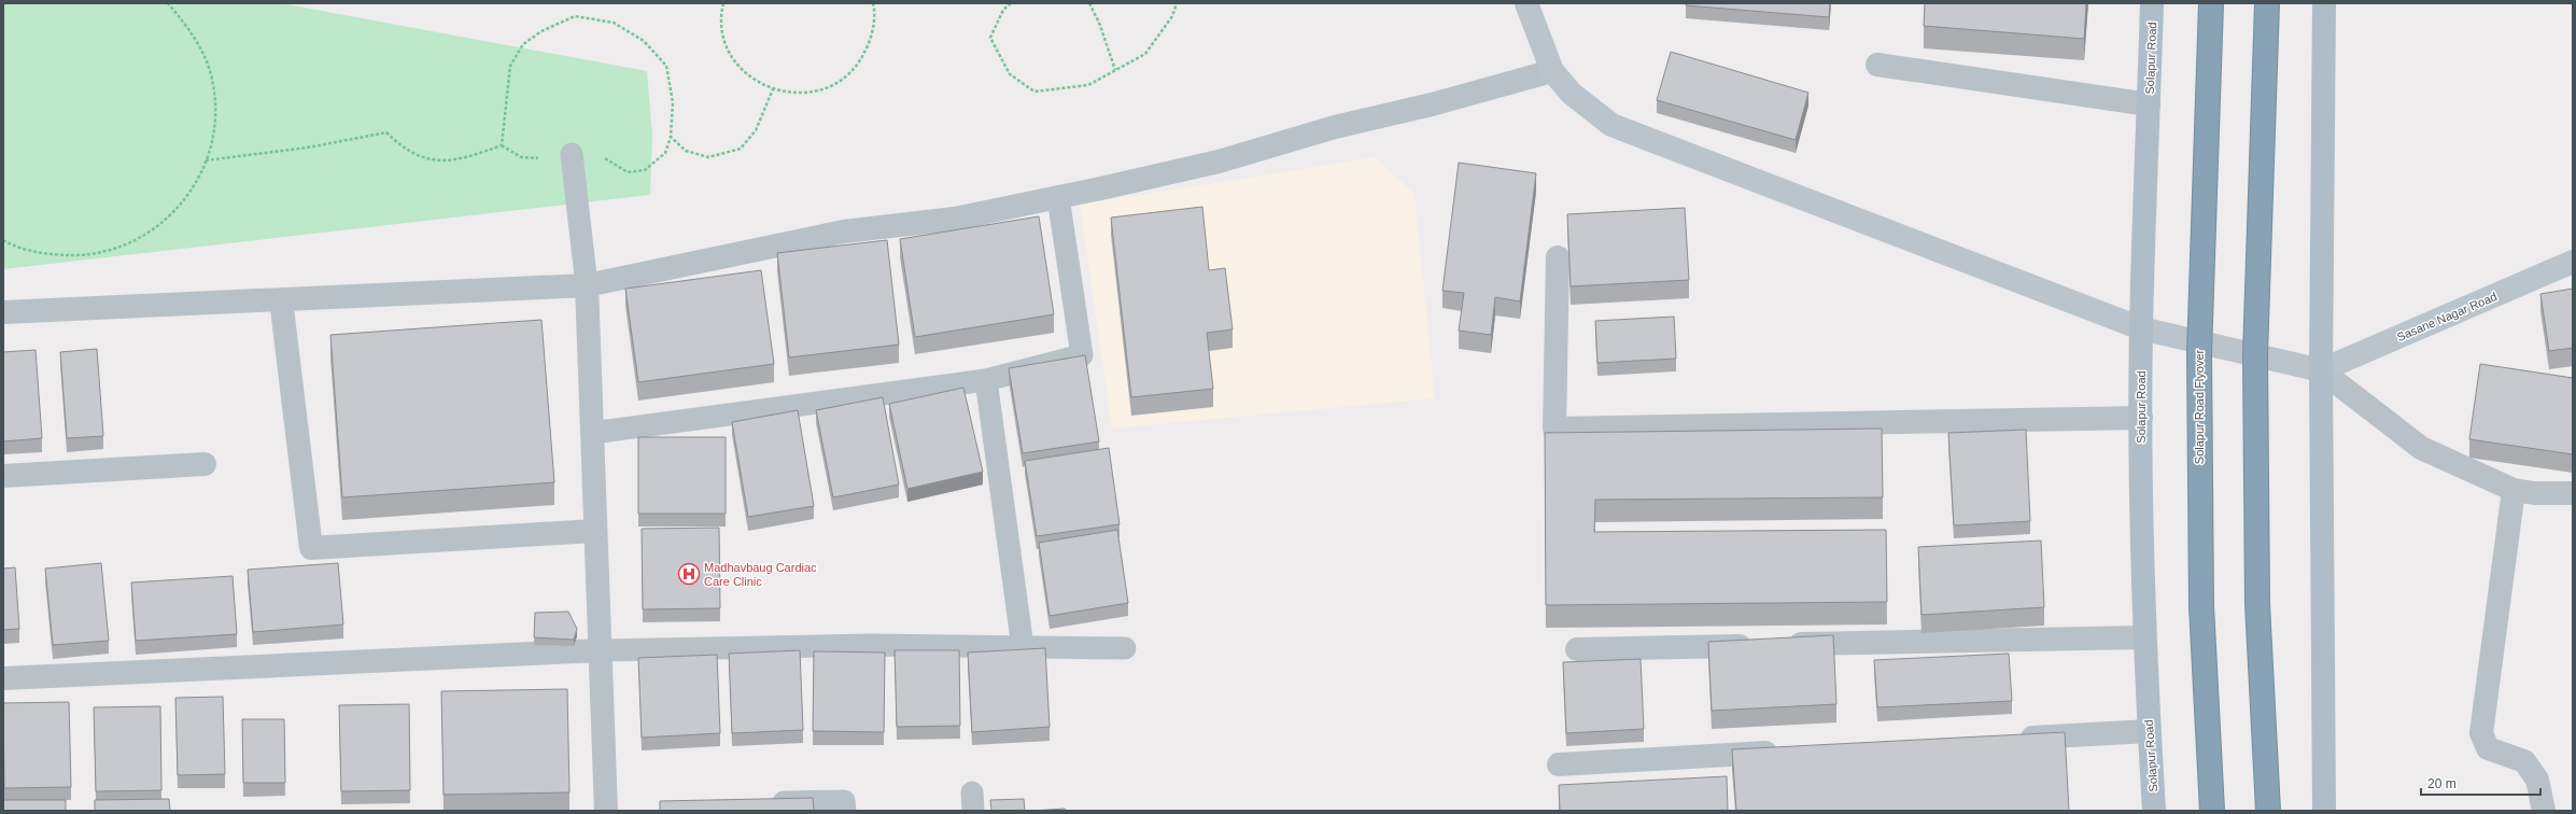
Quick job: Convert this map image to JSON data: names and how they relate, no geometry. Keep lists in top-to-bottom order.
{
  "streets": {
    "highway": ["Solapur Road Flyover"],
    "main road": ["Solapur Road"],
    "street": ["Sasane Nagar Road"]
  },
  "places": {
    "hospital": ["Madhavbaug Cardiac Care Clinic"]
  },
  "scale_bar": "20 m"
}
